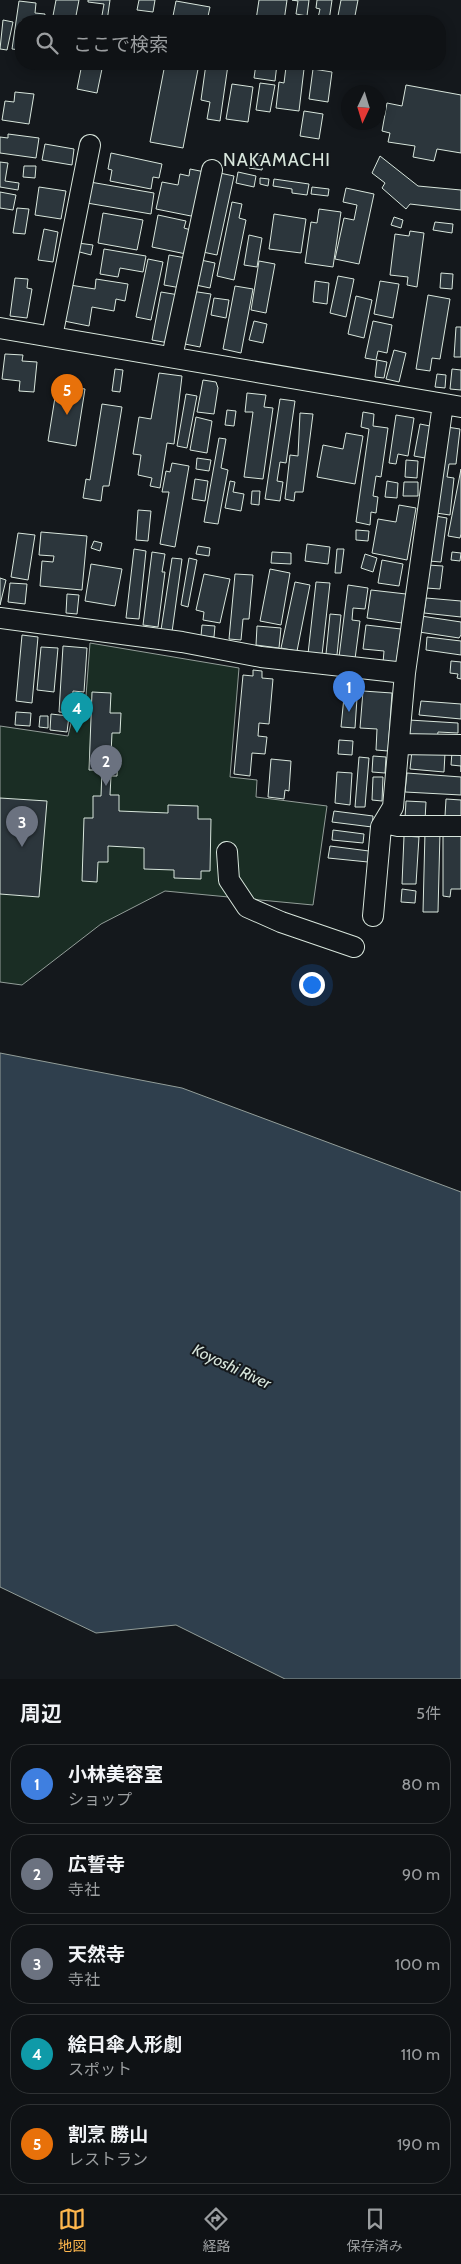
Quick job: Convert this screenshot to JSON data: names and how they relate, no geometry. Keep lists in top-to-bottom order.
{
  "districts": ["NAKAMACHI"],
  "water": ["Koyoshi River"],
  "north": "bottom",
  "page": {
    "search": "ここで検索",
    "pins": [
      "5",
      "1",
      "4",
      "2",
      "3"
    ],
    "heading": ["周辺", "5件"],
    "list": [
      {
        "mark": "1",
        "name": "小林美容室",
        "note": "ショップ",
        "value": "80 m"
      },
      {
        "mark": "2",
        "name": "広誓寺",
        "note": "寺社",
        "value": "90 m"
      },
      {
        "mark": "3",
        "name": "天然寺",
        "note": "寺社",
        "value": "100 m"
      },
      {
        "mark": "4",
        "name": "絵日傘人形劇",
        "note": "スポット",
        "value": "110 m"
      },
      {
        "mark": "5",
        "name": "割烹 勝山",
        "note": "レストラン",
        "value": "190 m"
      }
    ],
    "nav": ["地図", "経路", "保存済み"]
  }
}
